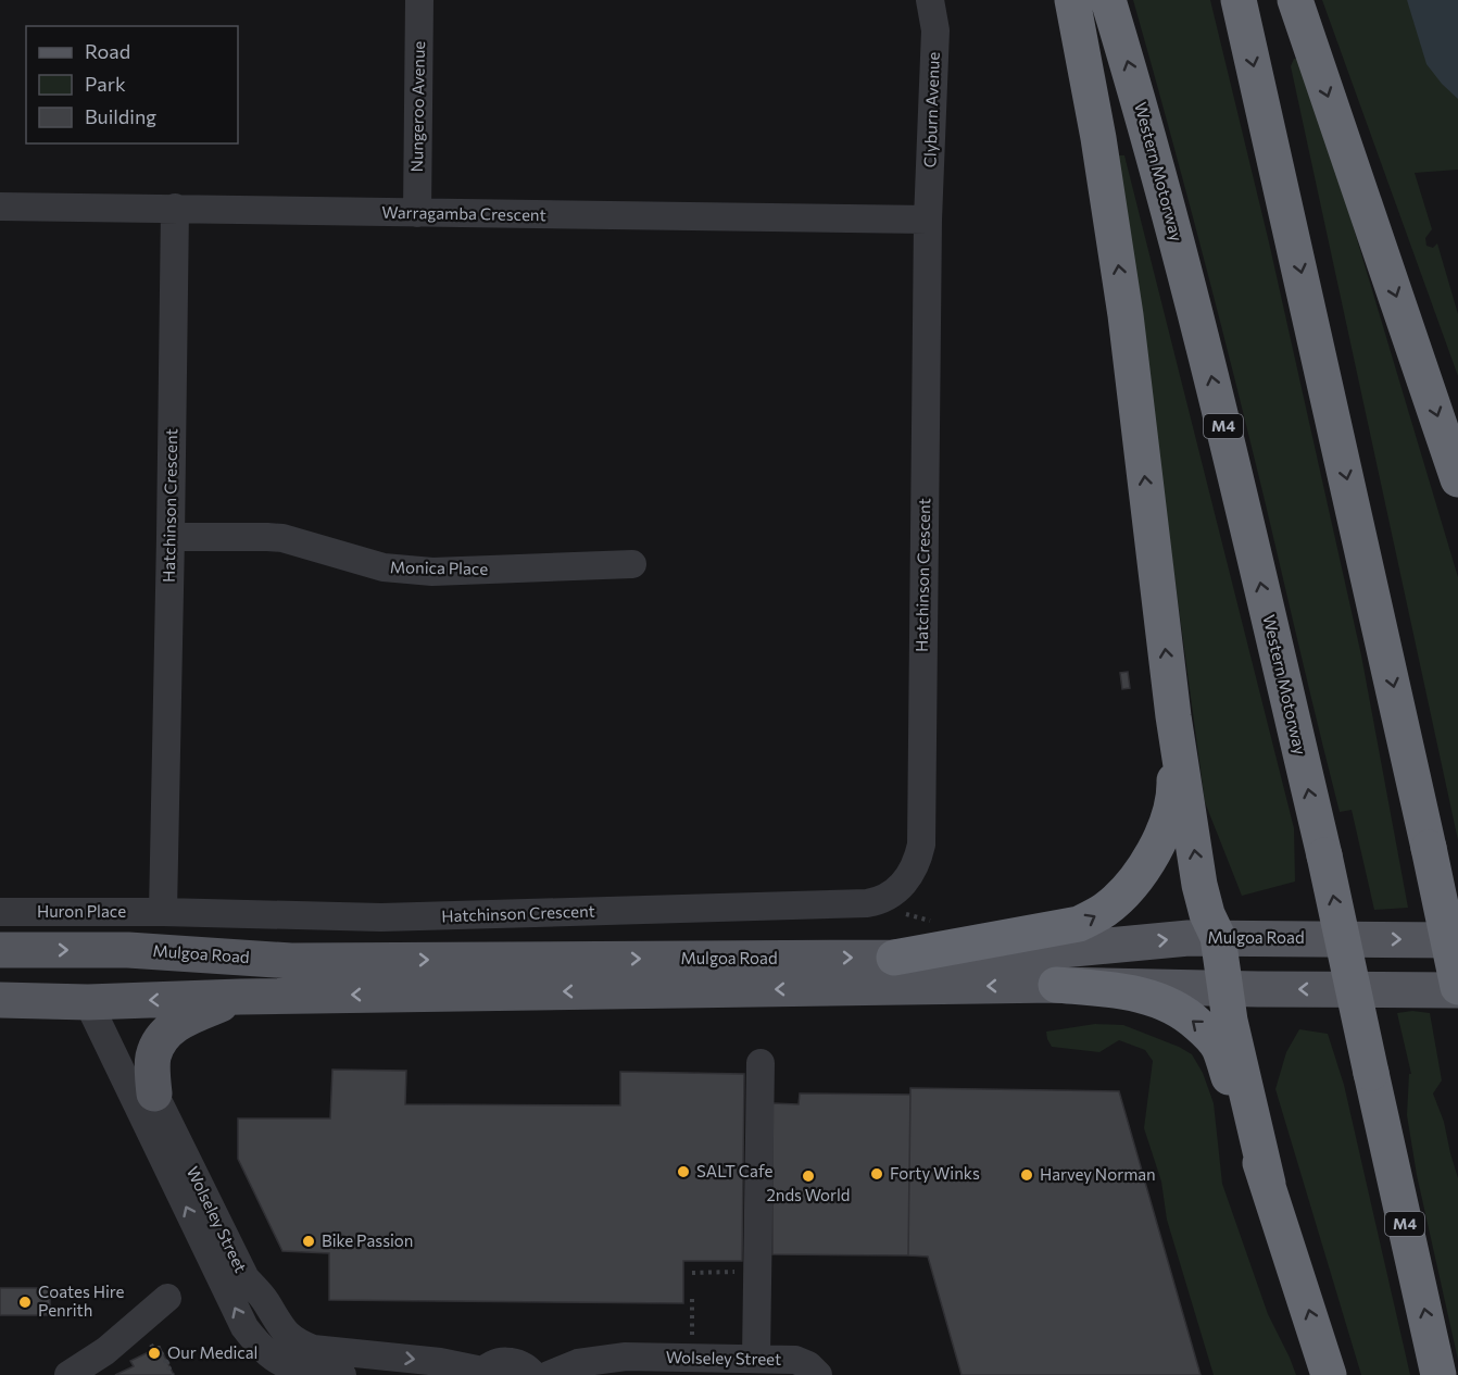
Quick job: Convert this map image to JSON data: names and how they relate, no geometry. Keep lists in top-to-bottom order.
{
  "streets": {
    "highway": ["Western Motorway", "M4"],
    "main road": ["Mulgoa Road"],
    "street": [
      "Nungeroo Avenue",
      "Clyburn Avenue",
      "Warragamba Crescent",
      "Hatchinson Crescent",
      "Monica Place",
      "Huron Place",
      "Wolseley Street"
    ]
  },
  "crossings": [
    ["Nungeroo Avenue", "Warragamba Crescent"],
    ["Clyburn Avenue", "Warragamba Crescent"],
    ["Clyburn Avenue", "Hatchinson Crescent"],
    ["Warragamba Crescent", "Hatchinson Crescent"],
    ["Hatchinson Crescent", "Monica Place"],
    ["Hatchinson Crescent", "Huron Place"],
    ["Mulgoa Road", "Wolseley Street"]
  ],
  "places": [
    "SALT Cafe",
    "Forty Winks",
    "Harvey Norman",
    "2nds World",
    "Bike Passion",
    "Coates Hire Penrith",
    "Our Medical"
  ],
  "legend": ["Road", "Park", "Building"]
}
